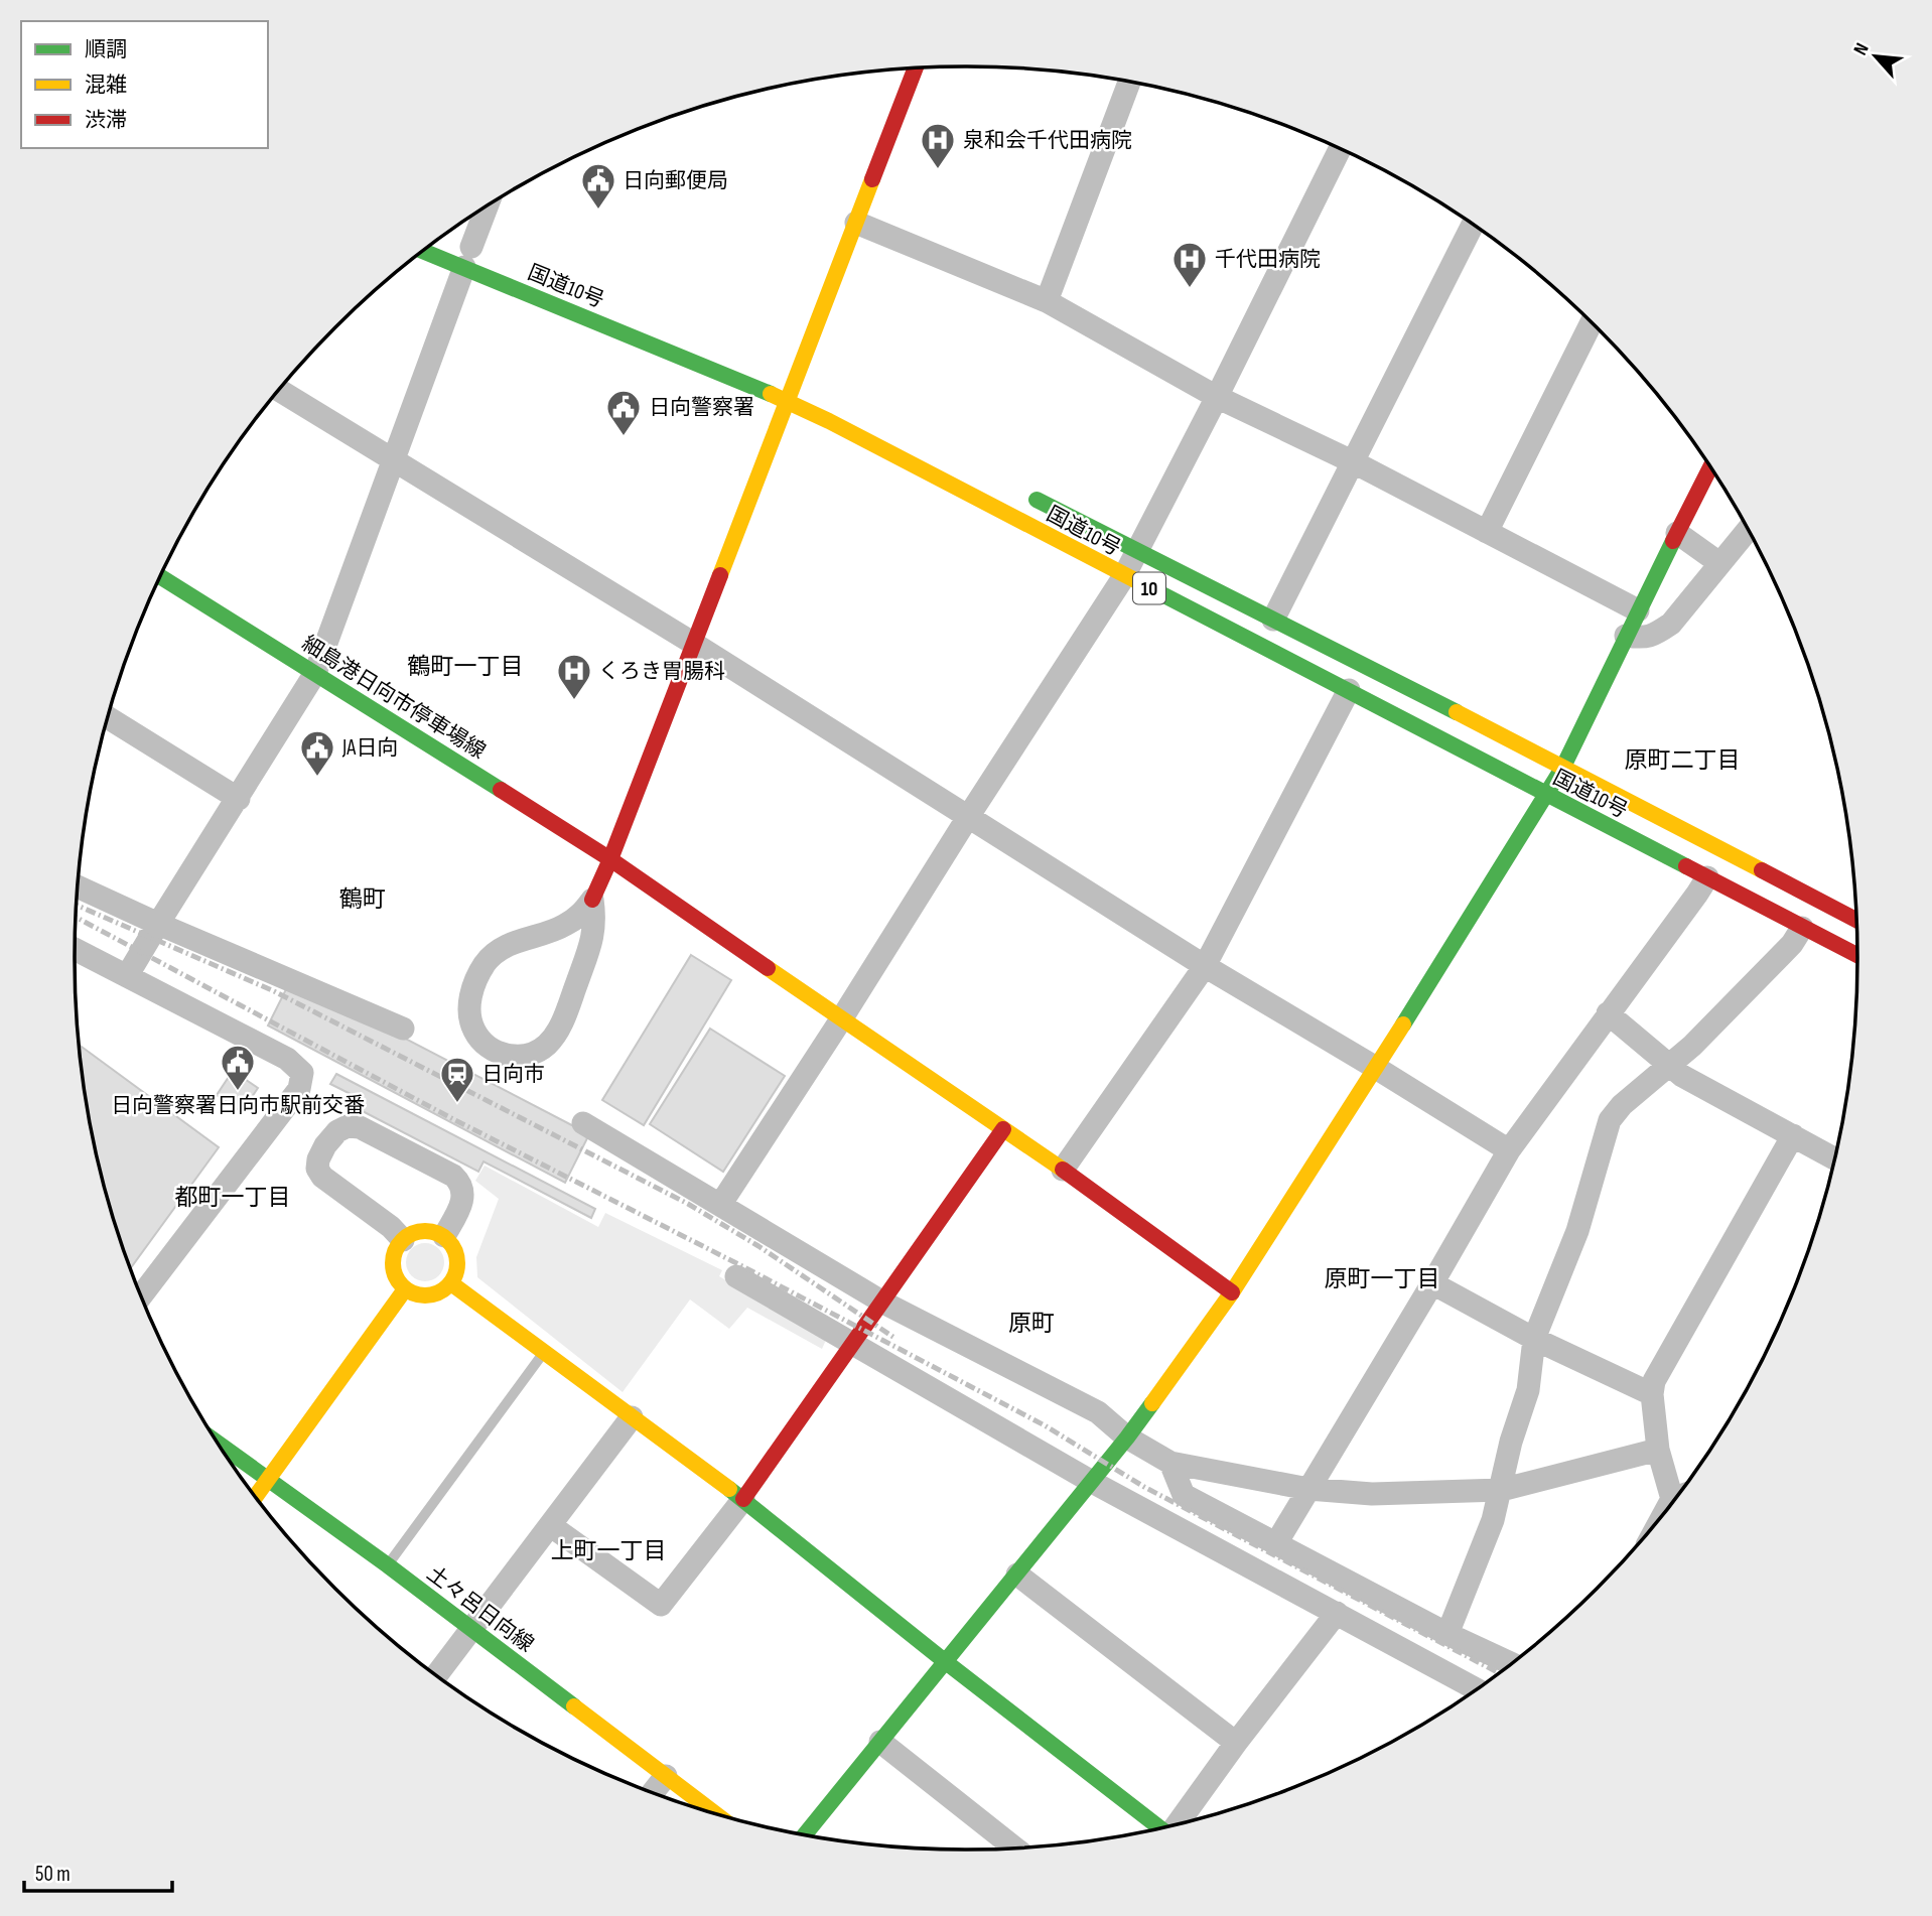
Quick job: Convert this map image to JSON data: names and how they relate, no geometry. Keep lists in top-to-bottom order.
{
  "streets": {
    "main road": [
      "国道10号",
      "10",
      "細島港日向市停車場線",
      "土々呂日向線"
    ]
  },
  "districts": [
    "鶴町一丁目",
    "原町二丁目",
    "鶴町",
    "都町一丁目",
    "原町一丁目",
    "原町",
    "上町一丁目"
  ],
  "places": {
    "hospital": ["泉和会千代田病院", "千代田病院", "くろき胃腸科"],
    "public building": [
      "日向郵便局",
      "日向警察署",
      "JA日向",
      "日向警察署日向市駅前交番"
    ],
    "station": ["日向市"]
  },
  "legend": ["順調", "混雑", "渋滞"],
  "scale_bar": "50 m",
  "north": "top left"
}
